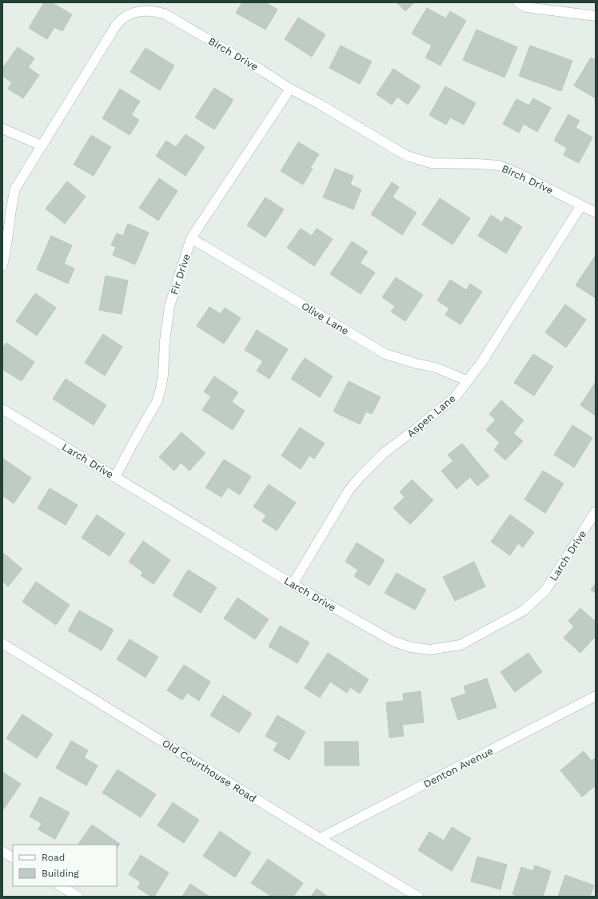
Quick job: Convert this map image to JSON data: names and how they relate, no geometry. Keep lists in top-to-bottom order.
{
  "streets": {
    "street": [
      "Birch Drive",
      "Fir Drive",
      "Olive Lane",
      "Aspen Lane",
      "Larch Drive",
      "Denton Avenue",
      "Old Courthouse Road"
    ]
  },
  "crossings": [
    ["Birch Drive", "Fir Drive"],
    ["Birch Drive", "Aspen Lane"],
    ["Fir Drive", "Olive Lane"],
    ["Fir Drive", "Larch Drive"],
    ["Olive Lane", "Aspen Lane"],
    ["Aspen Lane", "Larch Drive"],
    ["Denton Avenue", "Old Courthouse Road"]
  ],
  "legend": ["Road", "Building"]
}
